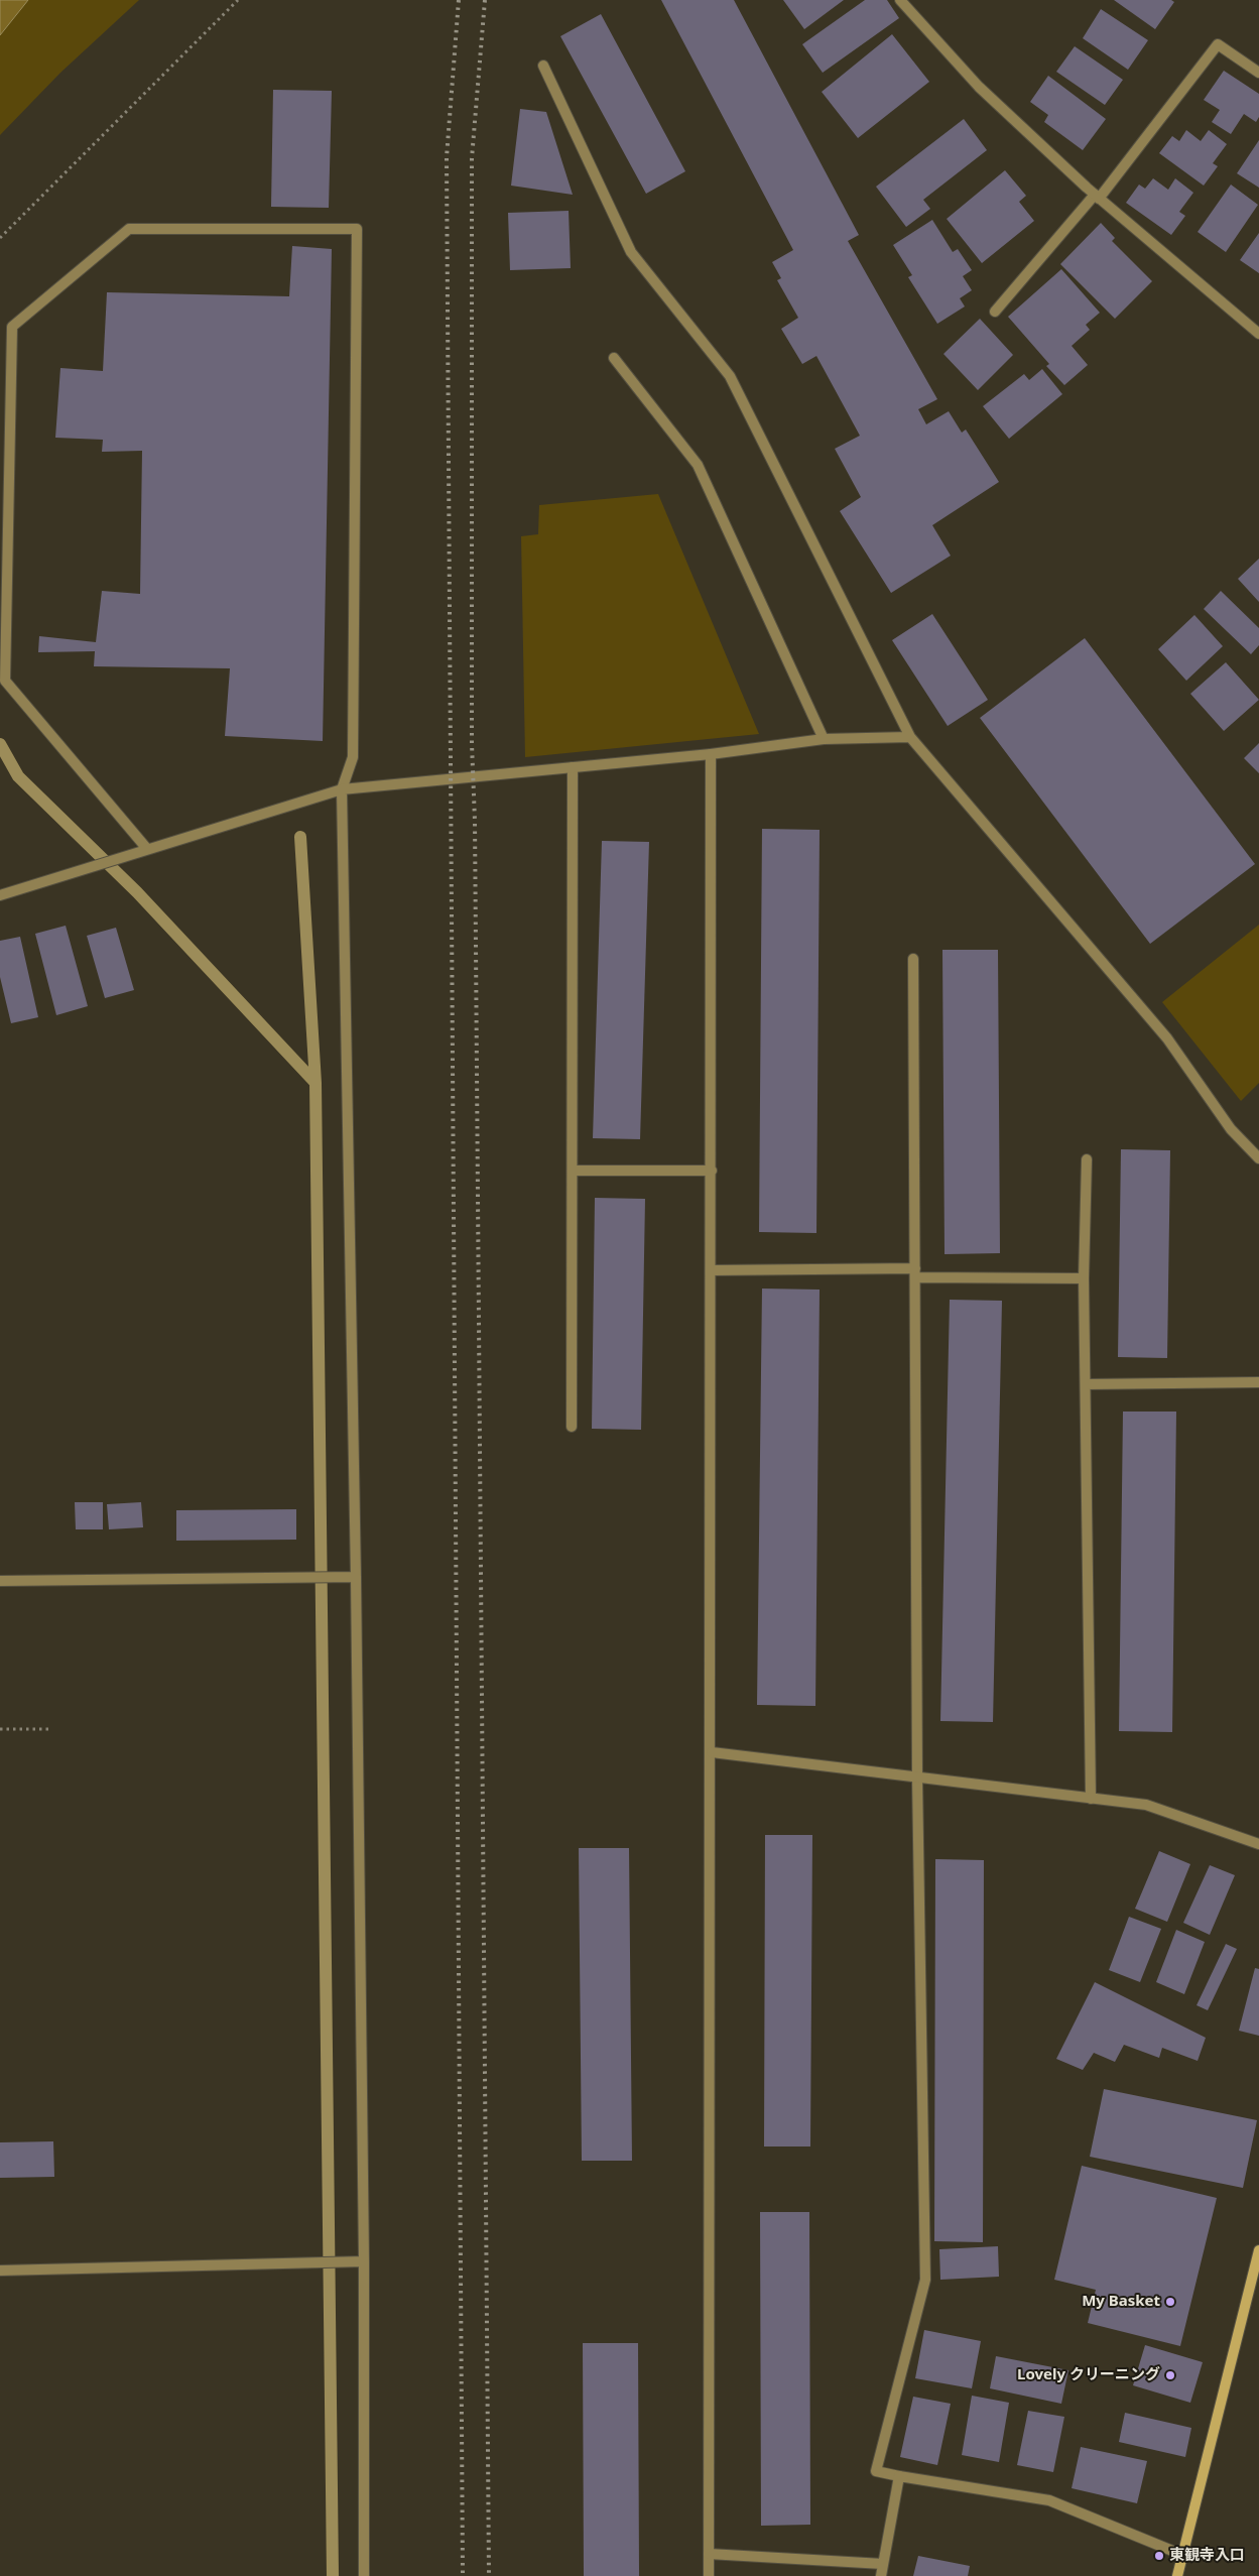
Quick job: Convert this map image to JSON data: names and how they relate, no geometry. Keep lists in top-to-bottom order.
{
  "places": ["My Basket", "Lovely クリーニング", "東観寺入口"]
}
